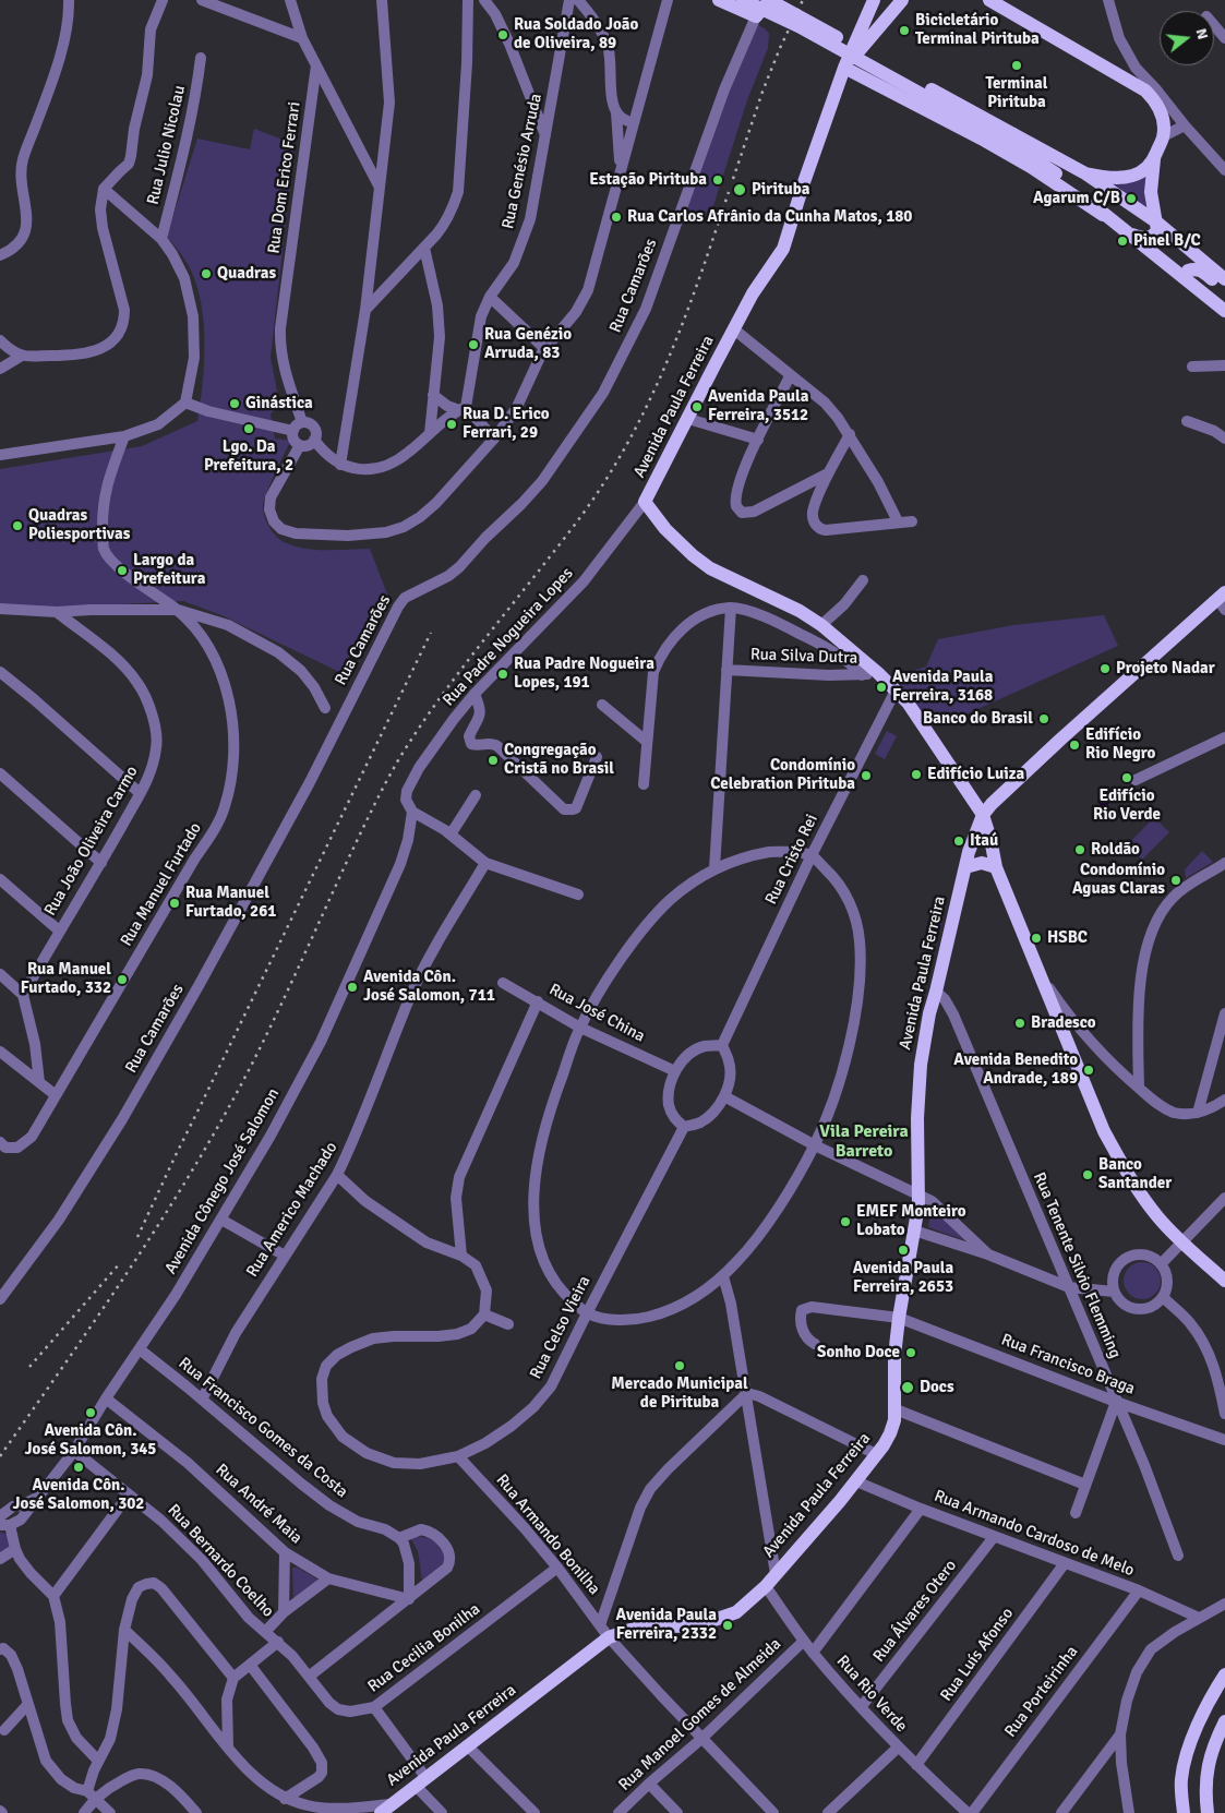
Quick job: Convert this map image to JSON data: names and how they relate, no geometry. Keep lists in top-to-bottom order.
{
  "streets": {
    "main road": ["Avenida Paula Ferreira"],
    "street": [
      "Rua Julio Nicolau",
      "Rua Genésio Arruda",
      "Rua Dom Erico Ferrari",
      "Rua Camarões",
      "Rua Padre Nogueira Lopes",
      "Rua Silva Dutra",
      "Rua João Oliveira Carmo",
      "Rua Cristo Rei",
      "Rua Manuel Furtado",
      "Rua José China",
      "Avenida Cônego José Salomon",
      "Rua Americo Machado",
      "Rua Tenente Silvio Flemming",
      "Rua Celso Vieira",
      "Rua Francisco Braga",
      "Rua Francisco Gomes da Costa",
      "Rua André Maia",
      "Rua Armando Cardoso de Melo",
      "Rua Armando Bonilha",
      "Rua Bernardo Coelho",
      "Rua Álvares Otero",
      "Rua Cecilia Bonilha",
      "Rua Luís Afonso",
      "Rua Porteirinha",
      "Rua Rio Verde",
      "Rua Manoel Gomes de Almeida"
    ]
  },
  "crossings": [
    ["Avenida Paula Ferreira", "Rua Padre Nogueira Lopes"],
    ["Avenida Paula Ferreira", "Rua Silva Dutra"],
    ["Avenida Paula Ferreira", "Rua Cristo Rei"],
    ["Avenida Paula Ferreira", "Rua Tenente Silvio Flemming"],
    ["Avenida Paula Ferreira", "Rua Francisco Braga"],
    ["Avenida Paula Ferreira", "Rua Armando Cardoso de Melo"],
    ["Avenida Paula Ferreira", "Rua Armando Bonilha"],
    ["Avenida Paula Ferreira", "Rua Rio Verde"],
    ["Rua Padre Nogueira Lopes", "Avenida Cônego José Salomon"],
    ["Rua Cristo Rei", "Rua José China"],
    ["Rua Cristo Rei", "Rua Celso Vieira"],
    ["Rua José China", "Rua Celso Vieira"],
    ["Avenida Cônego José Salomon", "Rua Francisco Gomes da Costa"],
    ["Avenida Cônego José Salomon", "Rua André Maia"],
    ["Avenida Cônego José Salomon", "Rua Bernardo Coelho"],
    ["Rua Americo Machado", "Rua Francisco Gomes da Costa"],
    ["Rua Tenente Silvio Flemming", "Rua Francisco Braga"],
    ["Rua Celso Vieira", "Rua Armando Bonilha"],
    ["Rua Armando Cardoso de Melo", "Rua Álvares Otero"],
    ["Rua Armando Cardoso de Melo", "Rua Luís Afonso"],
    ["Rua Armando Cardoso de Melo", "Rua Porteirinha"],
    ["Rua Armando Bonilha", "Rua Cecilia Bonilha"],
    ["Rua Armando Bonilha", "Rua Manoel Gomes de Almeida"],
    ["Rua Bernardo Coelho", "Rua Cecilia Bonilha"],
    ["Rua Álvares Otero", "Rua Rio Verde"],
    ["Rua Luís Afonso", "Rua Rio Verde"],
    ["Rua Rio Verde", "Rua Manoel Gomes de Almeida"]
  ],
  "districts": ["Vila Pereira Barreto"],
  "places": [
    "Bicicletário Terminal Pirituba",
    "Rua Soldado João de Oliveira, 89",
    "Terminal Pirituba",
    "Estação Pirituba",
    "Pirituba",
    "Agarum C/B",
    "Rua Carlos Afrânio da Cunha Matos, 180",
    "Pinel B/C",
    "Quadras",
    "Rua Genézio Arruda, 83",
    "Ginástica",
    "Avenida Paula Ferreira, 3512",
    "Rua D. Erico Ferrari, 29",
    "Lgo. Da Prefeitura, 2",
    "Quadras Poliesportivas",
    "Largo da Prefeitura",
    "Projeto Nadar",
    "Rua Padre Nogueira Lopes, 191",
    "Avenida Paula Ferreira, 3168",
    "Banco do Brasil",
    "Edifício Rio Negro",
    "Congregação Cristã no Brasil",
    "Edifício Luiza",
    "Condomínio Celebration Pirituba",
    "Edifício Rio Verde",
    "Itaú",
    "Roldão",
    "Condomínio Aguas Claras",
    "Rua Manuel Furtado, 261",
    "HSBC",
    "Rua Manuel Furtado, 332",
    "Avenida Côn. José Salomon, 711",
    "Bradesco",
    "Avenida Benedito Andrade, 189",
    "Banco Santander",
    "EMEF Monteiro Lobato",
    "Avenida Paula Ferreira, 2653",
    "Sonho Doce",
    "Mercado Municipal de Pirituba",
    "Docs",
    "Avenida Côn. José Salomon, 345",
    "Avenida Côn. José Salomon, 302",
    "Avenida Paula Ferreira, 2332"
  ],
  "north": "right"
}
